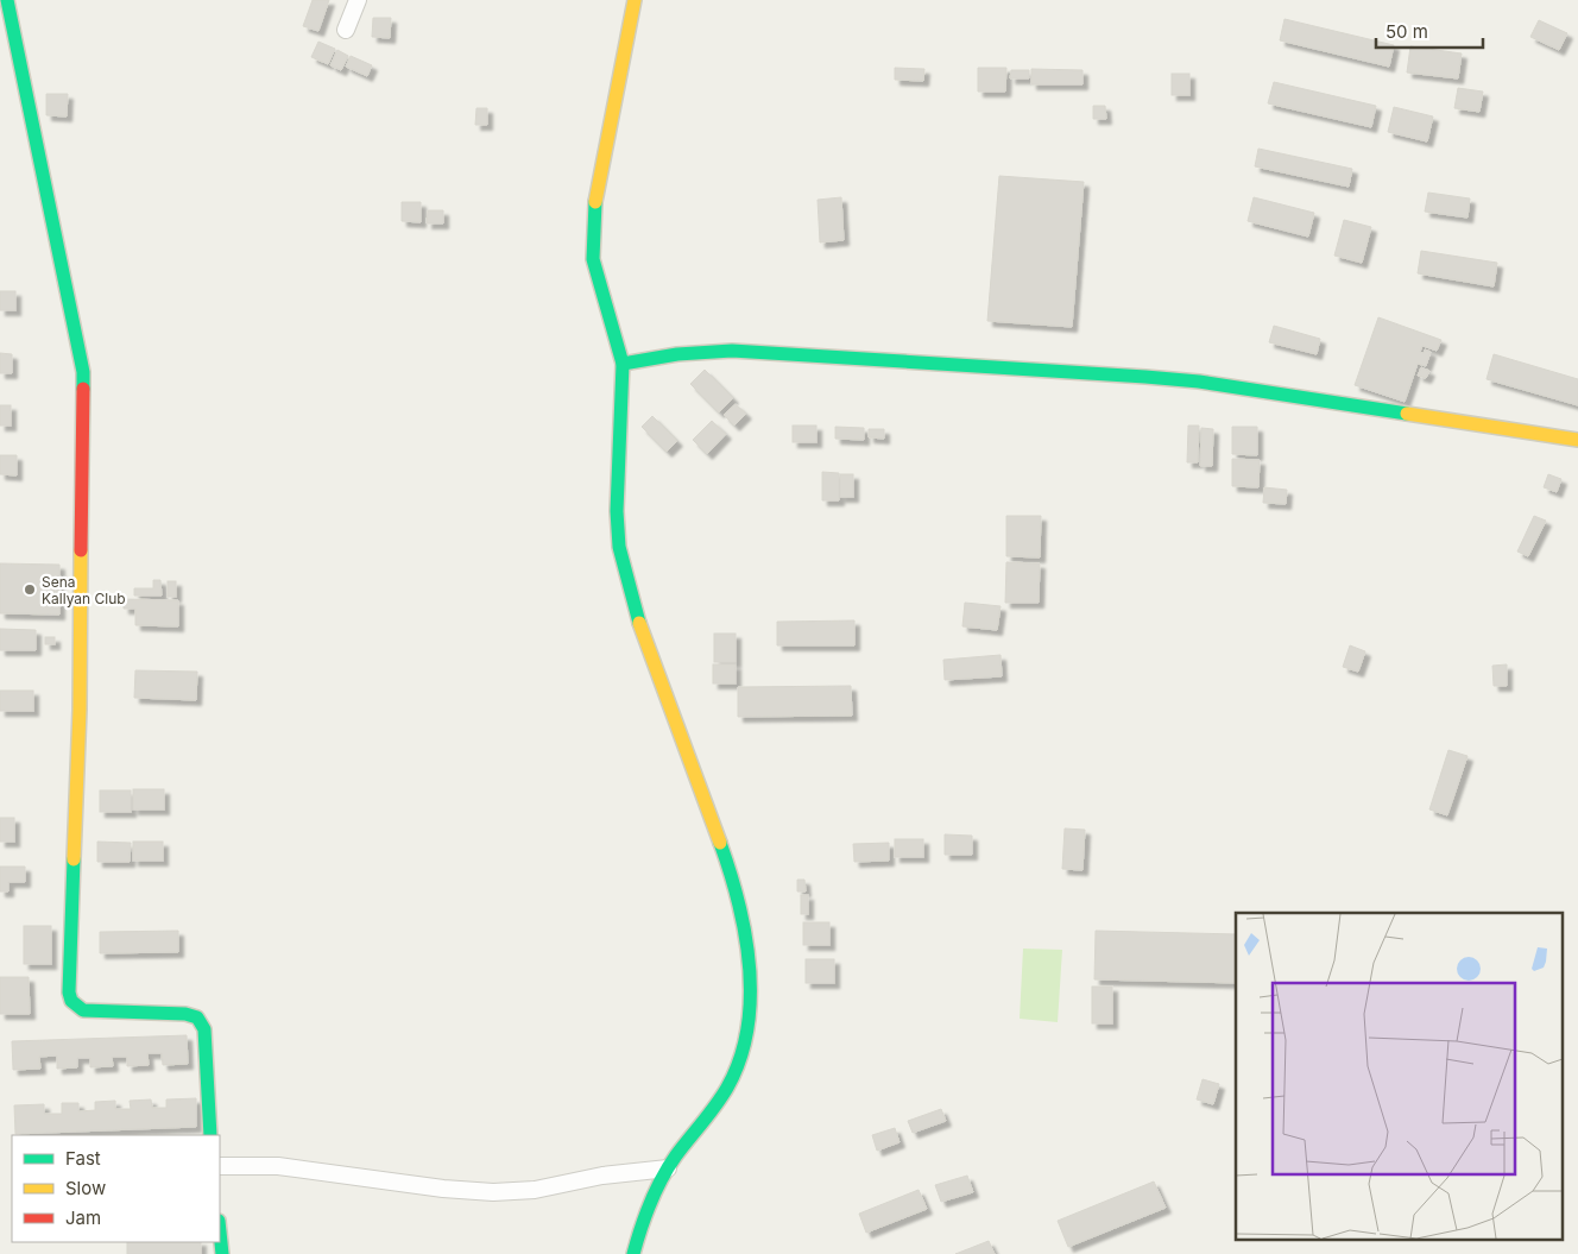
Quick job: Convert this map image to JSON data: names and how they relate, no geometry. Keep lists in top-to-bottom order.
{
  "places": ["Sena Kallyan Club"],
  "legend": ["Fast", "Slow", "Jam"],
  "scale_bar": "50 m"
}
